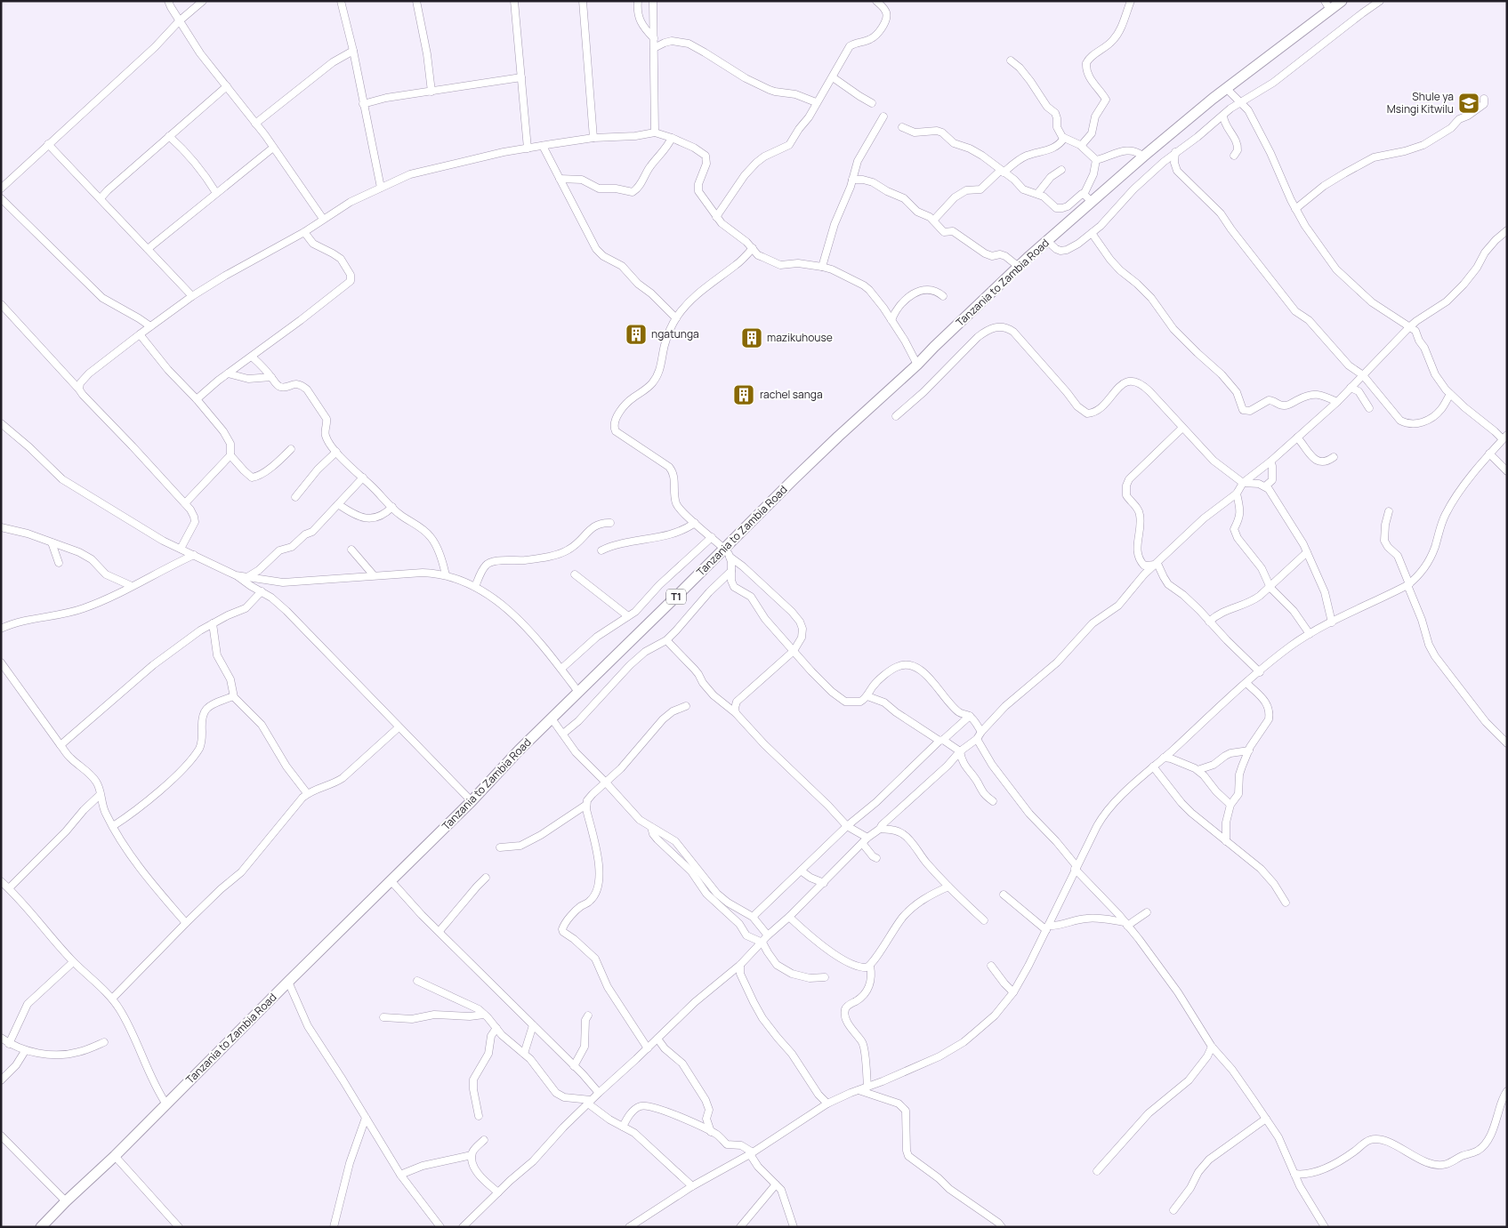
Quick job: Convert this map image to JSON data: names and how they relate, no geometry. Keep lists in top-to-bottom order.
{
  "streets": {
    "highway": ["Tanzania to Zambia Road", "T1"]
  },
  "places": {
    "school or university": ["Shule ya Msingi Kitwilu"],
    "building": ["ngatunga", "mazikuhouse", "rachel sanga"]
  }
}
